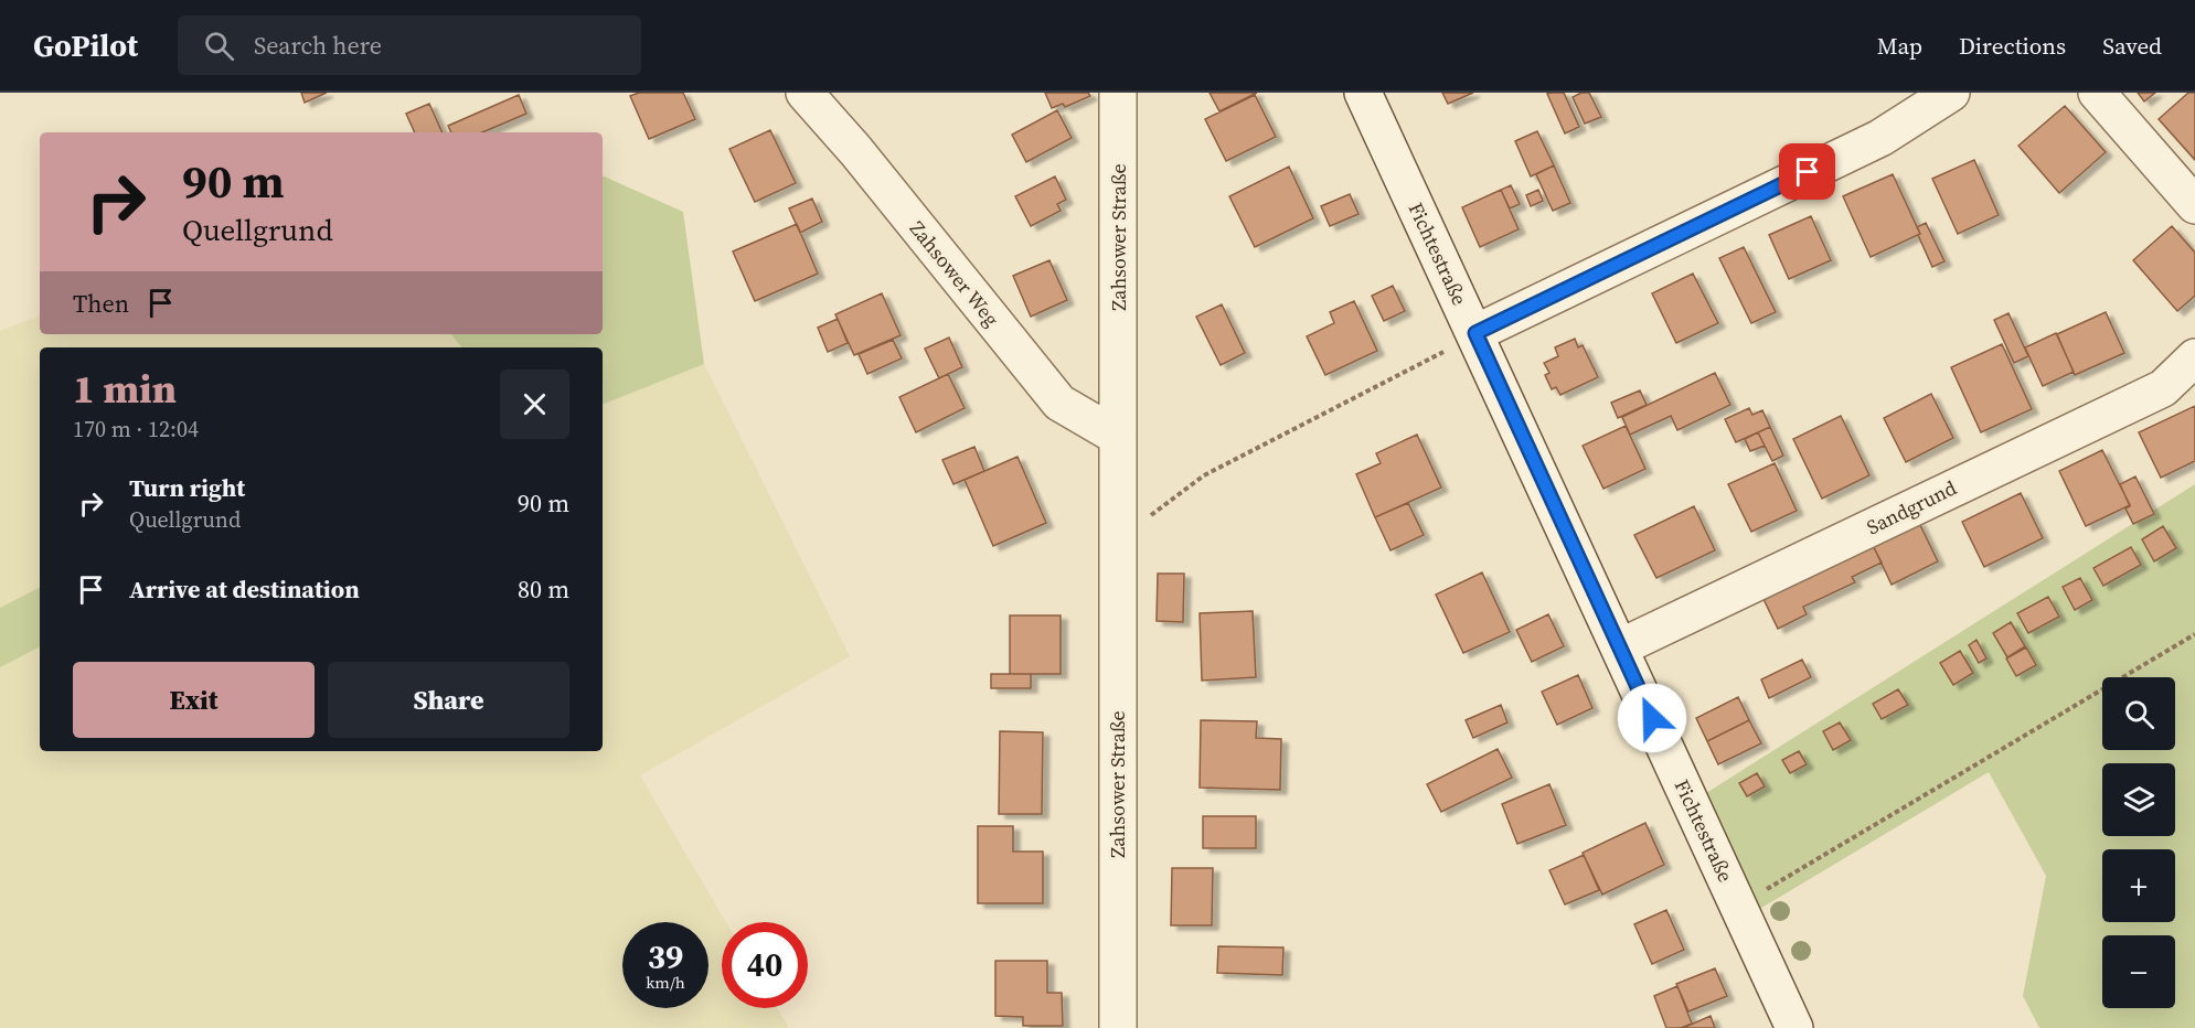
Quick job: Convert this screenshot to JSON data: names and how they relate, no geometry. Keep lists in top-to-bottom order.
{
  "streets": {
    "street": [
      "Zahsower Straße",
      "Fichtestraße",
      "Zahsower Weg",
      "Sandgrund"
    ]
  },
  "crossings": [
    ["Zahsower Straße", "Zahsower Weg"],
    ["Fichtestraße", "Sandgrund"]
  ],
  "page": {
    "header": "GoPilot",
    "search": "Search here",
    "nav": ["Map", "Directions", "Saved"],
    "turn": ["90 m", "Quellgrund"],
    "then": "Then",
    "heading": ["1 min", "170 m · 12:04"],
    "list": [
      {
        "name": "Turn right",
        "note": "Quellgrund",
        "value": "90 m"
      },
      {
        "name": "Arrive at destination",
        "value": "80 m"
      }
    ],
    "buttons": ["Exit", "Share"],
    "map_buttons": ["+", "−"],
    "speed": "39 km/h",
    "limit": "40"
  }
}
